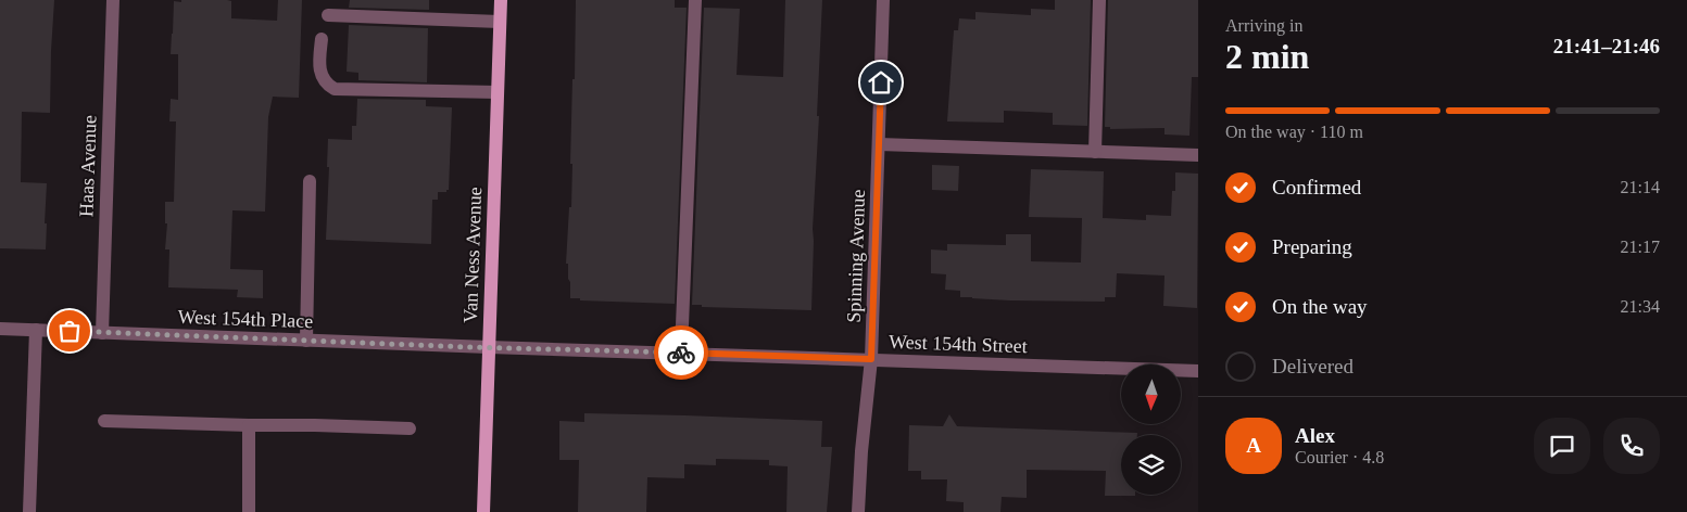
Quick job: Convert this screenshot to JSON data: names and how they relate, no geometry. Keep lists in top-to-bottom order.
{
  "streets": {
    "main road": ["Van Ness Avenue"],
    "street": [
      "Haas Avenue",
      "Spinning Avenue",
      "West 154th Place",
      "West 154th Street"
    ]
  },
  "crossings": [
    ["Haas Avenue", "West 154th Place"],
    ["Van Ness Avenue", "West 154th Place"],
    ["Van Ness Avenue", "West 154th Street"],
    ["Spinning Avenue", "West 154th Street"],
    ["West 154th Place", "West 154th Street"]
  ],
  "north": "bottom",
  "page": {
    "heading": ["2 min", "Arriving in", "21:41–21:46"],
    "panel": ["Alex", "Courier · 4.8"],
    "bar": "On the way · 110 m",
    "list": [
      ["Confirmed", "21:14"],
      ["Preparing", "21:17"],
      ["On the way", "21:34"],
      "Delivered"
    ],
    "round": "A"
  }
}
